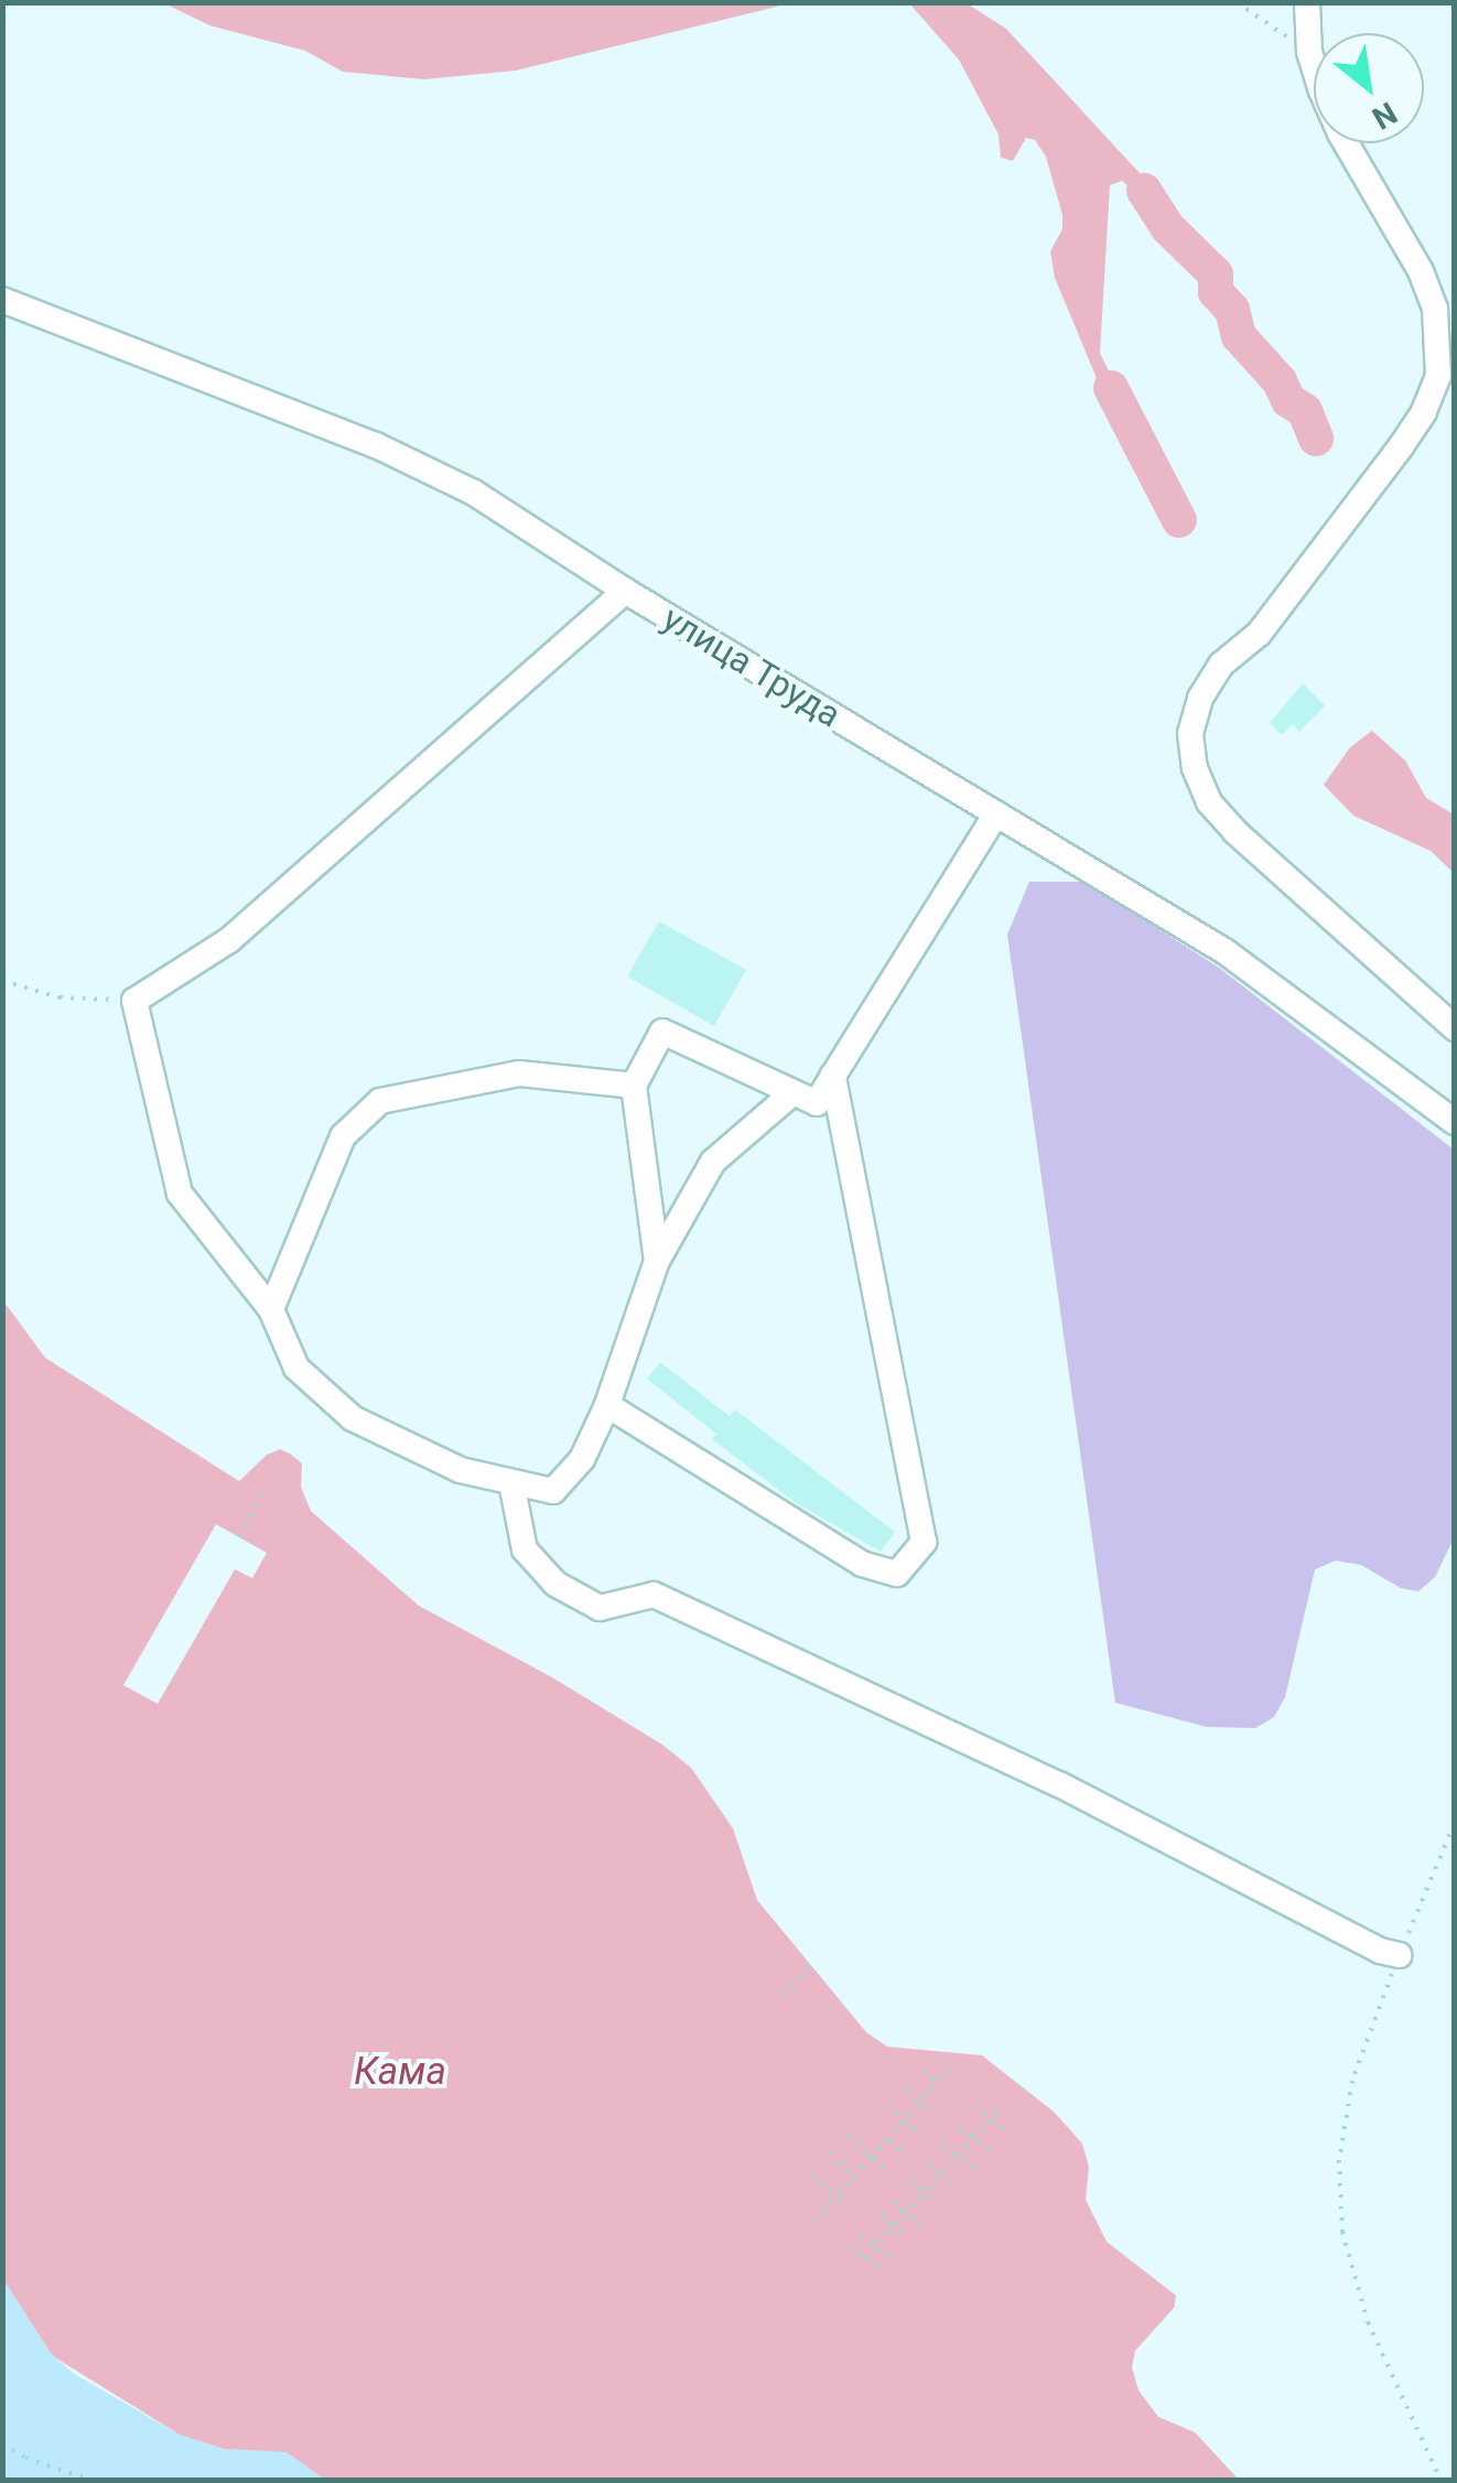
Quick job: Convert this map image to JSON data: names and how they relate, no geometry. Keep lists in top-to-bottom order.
{
  "streets": {
    "street": ["улица Труда"]
  },
  "water": ["Кама"],
  "north": "bottom right"
}
